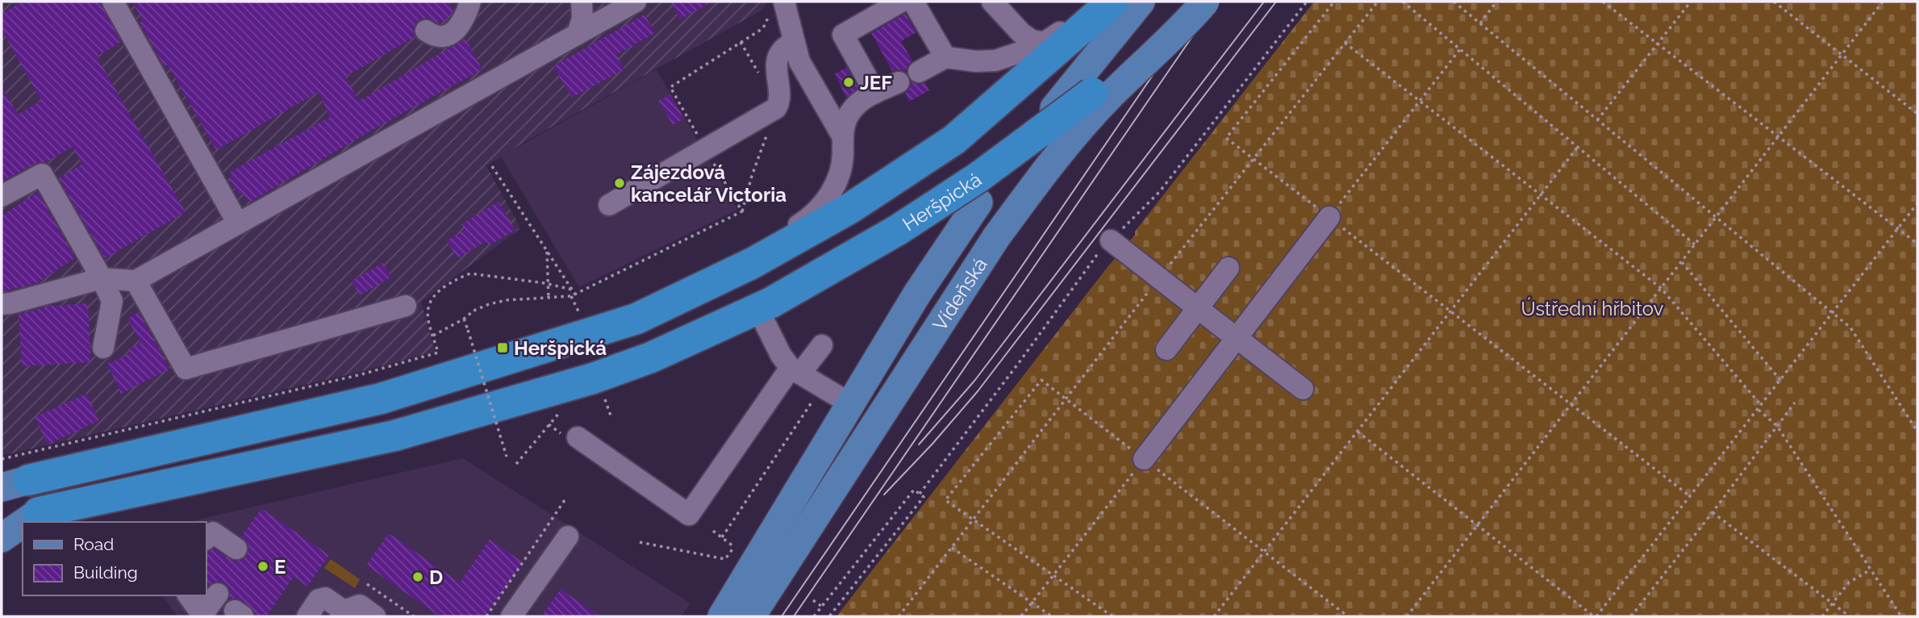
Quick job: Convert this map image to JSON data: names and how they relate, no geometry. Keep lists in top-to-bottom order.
{
  "streets": {
    "highway": ["Heršpická"],
    "main road": ["Vídeňská"]
  },
  "parks": ["Ústřední hřbitov"],
  "places": {
    "other": [
      "JEF",
      "Zájezdová kancelář Victoria",
      "E",
      "D"
    ],
    "transit": ["Heršpická"]
  },
  "legend": ["Road", "Building"]
}
